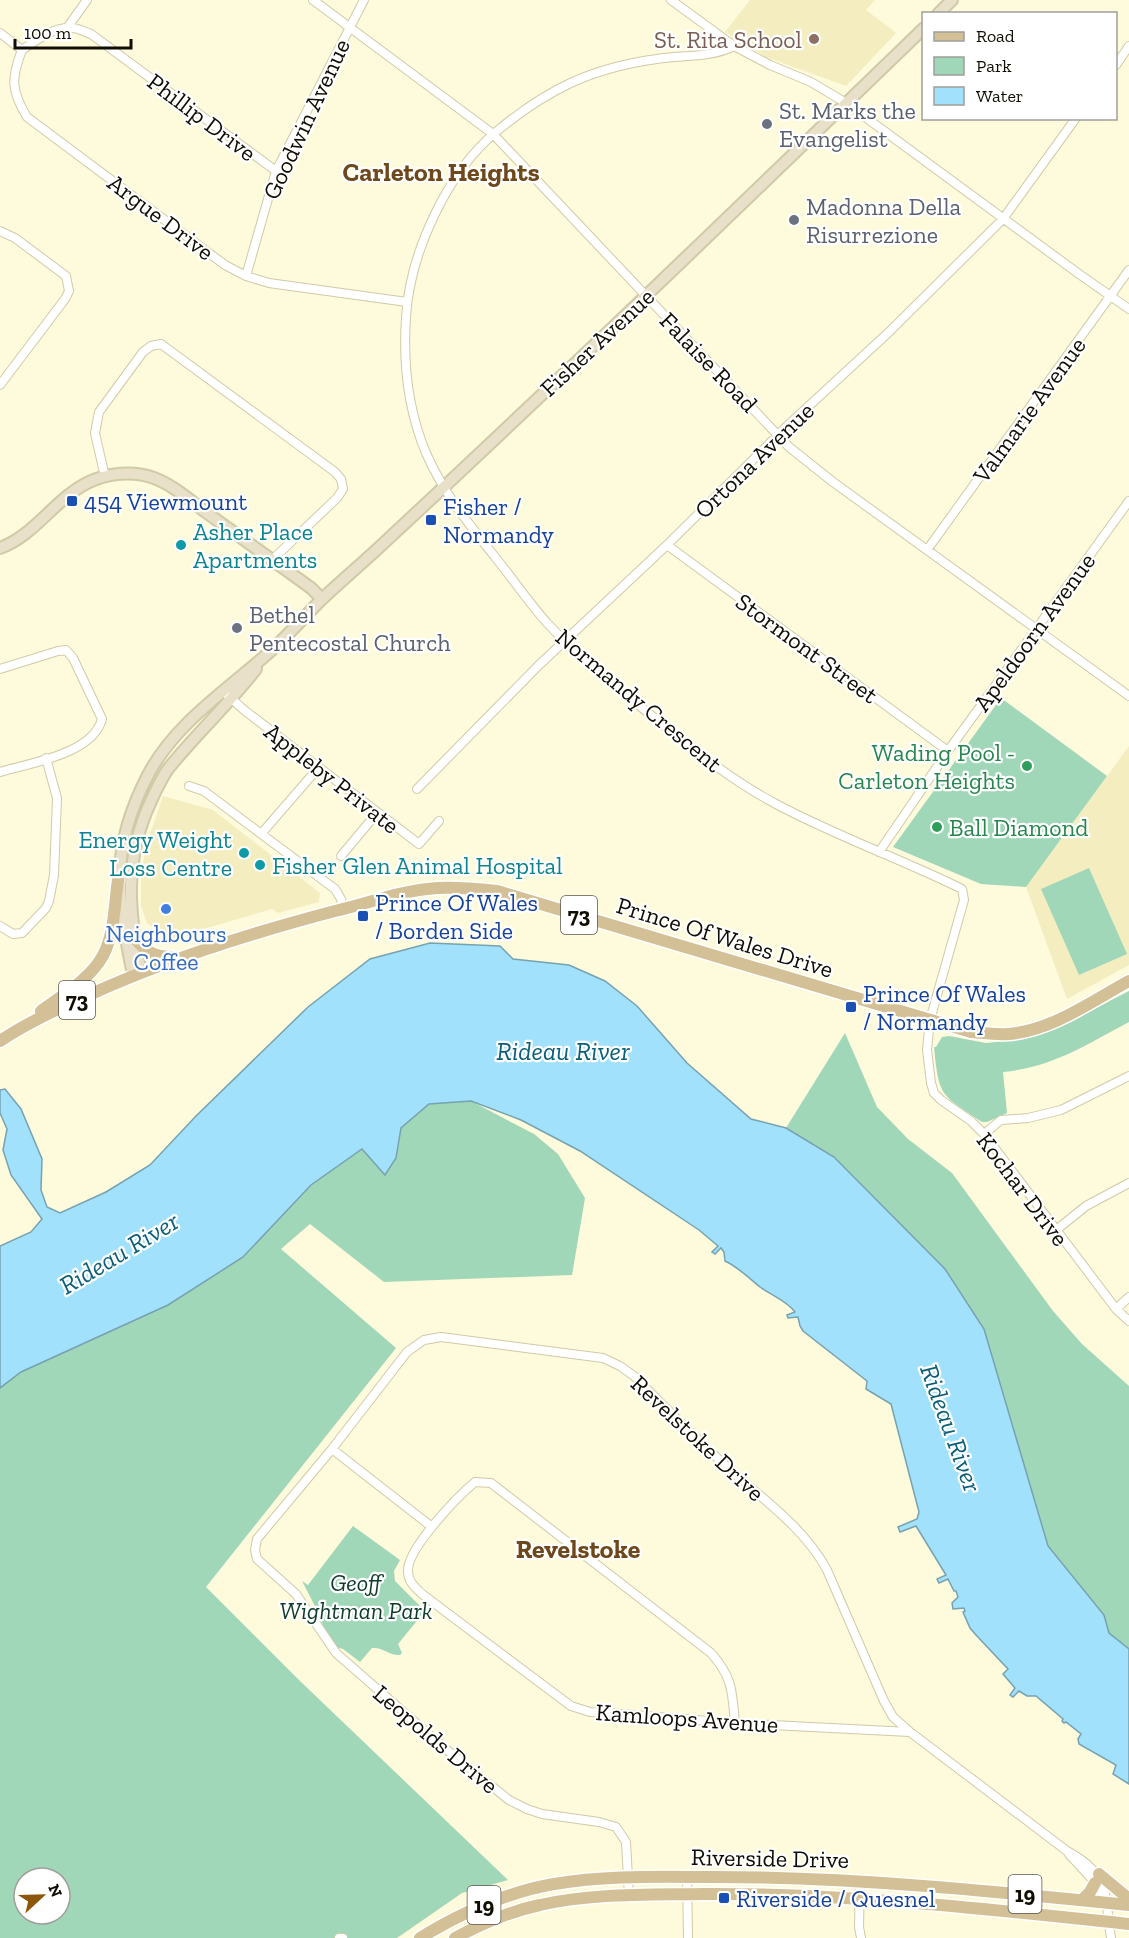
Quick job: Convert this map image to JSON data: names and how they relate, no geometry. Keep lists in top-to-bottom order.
{
  "streets": {
    "main road": [
      "Fisher Avenue",
      "73",
      "Prince Of Wales Drive",
      "Riverside Drive",
      "19"
    ],
    "street": [
      "Phillip Drive",
      "Goodwin Avenue",
      "Argue Drive",
      "Falaise Road",
      "Valmarie Avenue",
      "Ortona Avenue",
      "Apeldoorn Avenue",
      "Stormont Street",
      "Normandy Crescent",
      "Appleby Private",
      "Kochar Drive",
      "Revelstoke Drive",
      "Kamloops Avenue",
      "Leopolds Drive"
    ]
  },
  "crossings": [
    ["Phillip Drive", "Goodwin Avenue"],
    ["Goodwin Avenue", "Argue Drive"],
    ["Goodwin Avenue", "Falaise Road"],
    ["Argue Drive", "Normandy Crescent"],
    ["Fisher Avenue", "Falaise Road"],
    ["Fisher Avenue", "Normandy Crescent"],
    ["Fisher Avenue", "Appleby Private"],
    ["Fisher Avenue", "Prince Of Wales Drive"],
    ["Falaise Road", "Valmarie Avenue"],
    ["Falaise Road", "Ortona Avenue"],
    ["Falaise Road", "Apeldoorn Avenue"],
    ["Falaise Road", "Normandy Crescent"],
    ["Ortona Avenue", "Stormont Street"],
    ["Ortona Avenue", "Normandy Crescent"],
    ["Apeldoorn Avenue", "Stormont Street"],
    ["Apeldoorn Avenue", "Normandy Crescent"],
    ["Normandy Crescent", "Prince Of Wales Drive"],
    ["Normandy Crescent", "Kochar Drive"],
    ["Prince Of Wales Drive", "Kochar Drive"],
    ["Revelstoke Drive", "Kamloops Avenue"],
    ["Revelstoke Drive", "Leopolds Drive"],
    ["Revelstoke Drive", "Riverside Drive"],
    ["Leopolds Drive", "Riverside Drive"]
  ],
  "districts": ["Carleton Heights", "Revelstoke"],
  "water": ["Rideau River"],
  "parks": ["Geoff Wightman Park"],
  "places": {
    "other": [
      "St. Rita School",
      "St. Marks the Evangelist",
      "Madonna Della Risurrezione",
      "Asher Place Apartments",
      "Bethel Pentecostal Church",
      "Wading Pool - Carleton Heights",
      "Ball Diamond",
      "Energy Weight Loss Centre",
      "Fisher Glen Animal Hospital",
      "Neighbours Coffee"
    ],
    "transit": [
      "454 Viewmount",
      "Fisher / Normandy",
      "Prince Of Wales / Borden Side",
      "Prince Of Wales / Normandy",
      "Riverside / Quesnel"
    ]
  },
  "legend": ["Road", "Park", "Water"],
  "scale_bar": "100 m",
  "north": "right"
}
